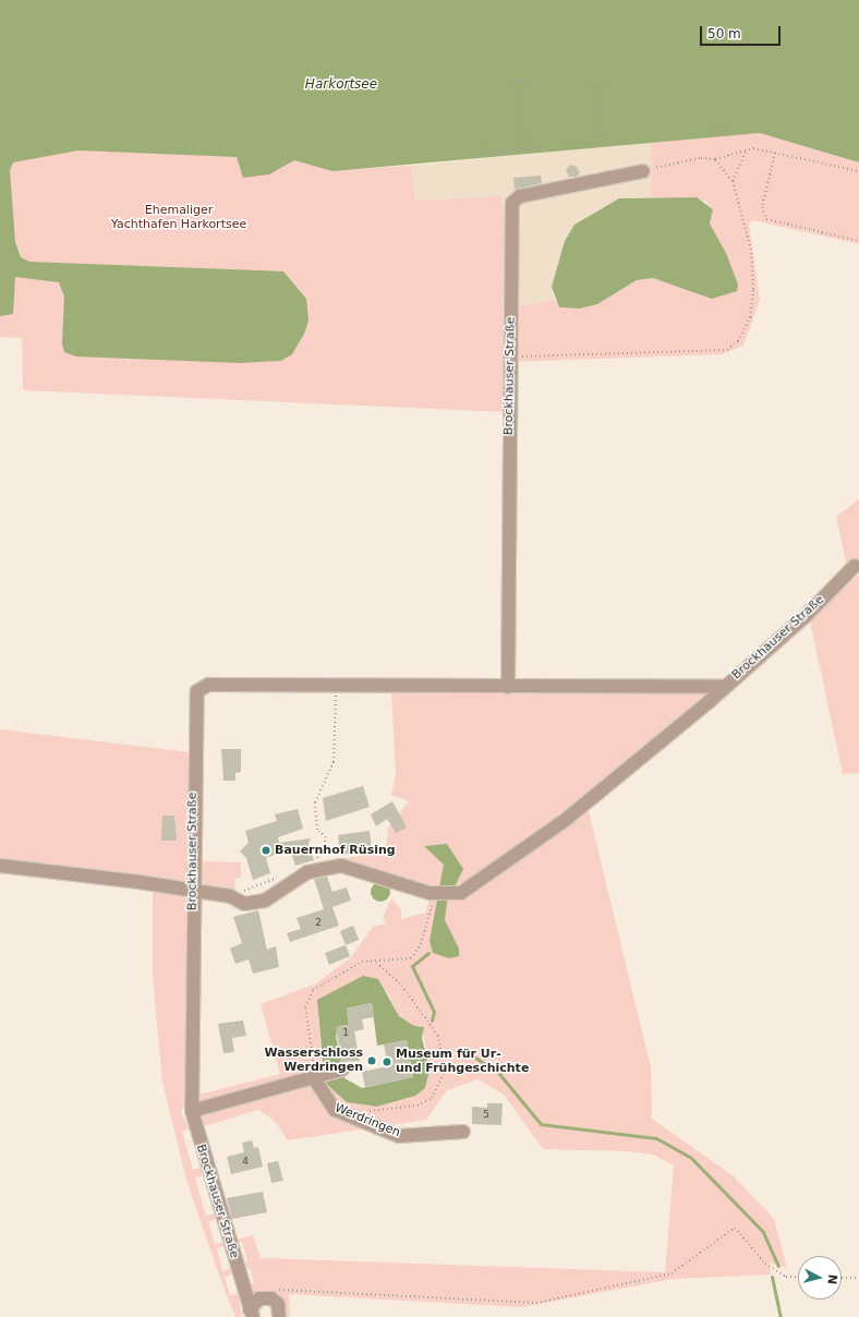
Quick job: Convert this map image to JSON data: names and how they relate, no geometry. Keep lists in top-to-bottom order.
{
  "streets": {
    "street": ["Brockhauser Straße", "Werdringen"]
  },
  "water": ["Harkortsee"],
  "parks": ["Ehemaliger Yachthafen Harkortsee"],
  "places": ["Bauernhof Rüsing", "Wasserschloss Werdringen", "Museum für Ur- und Frühgeschichte"],
  "house_numbers": [
    "2",
    "1",
    "5",
    "4"
  ],
  "scale_bar": "50 m",
  "north": "right"
}
